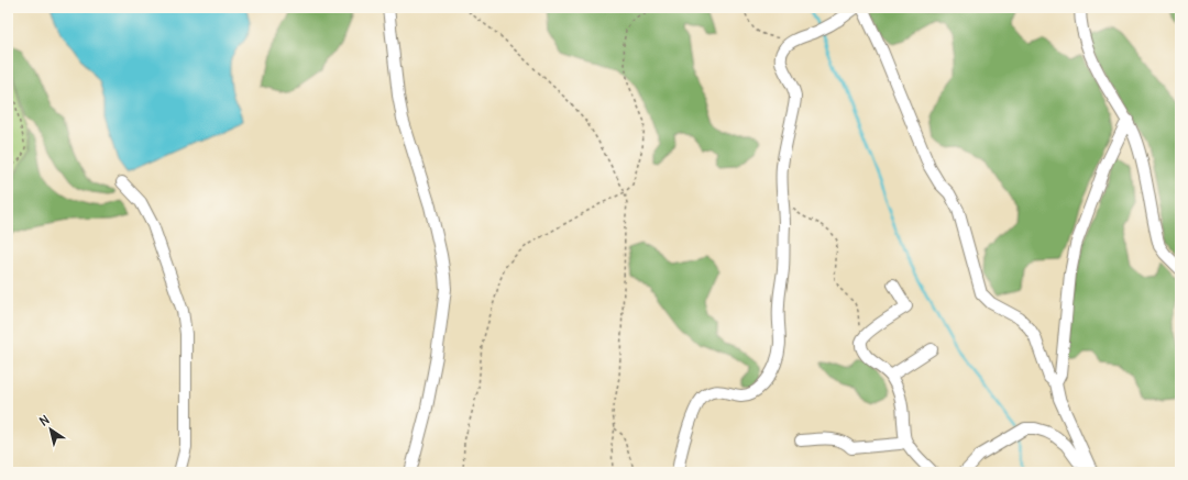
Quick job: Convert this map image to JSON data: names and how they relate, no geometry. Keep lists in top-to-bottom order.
{
  "north": "top left"
}
